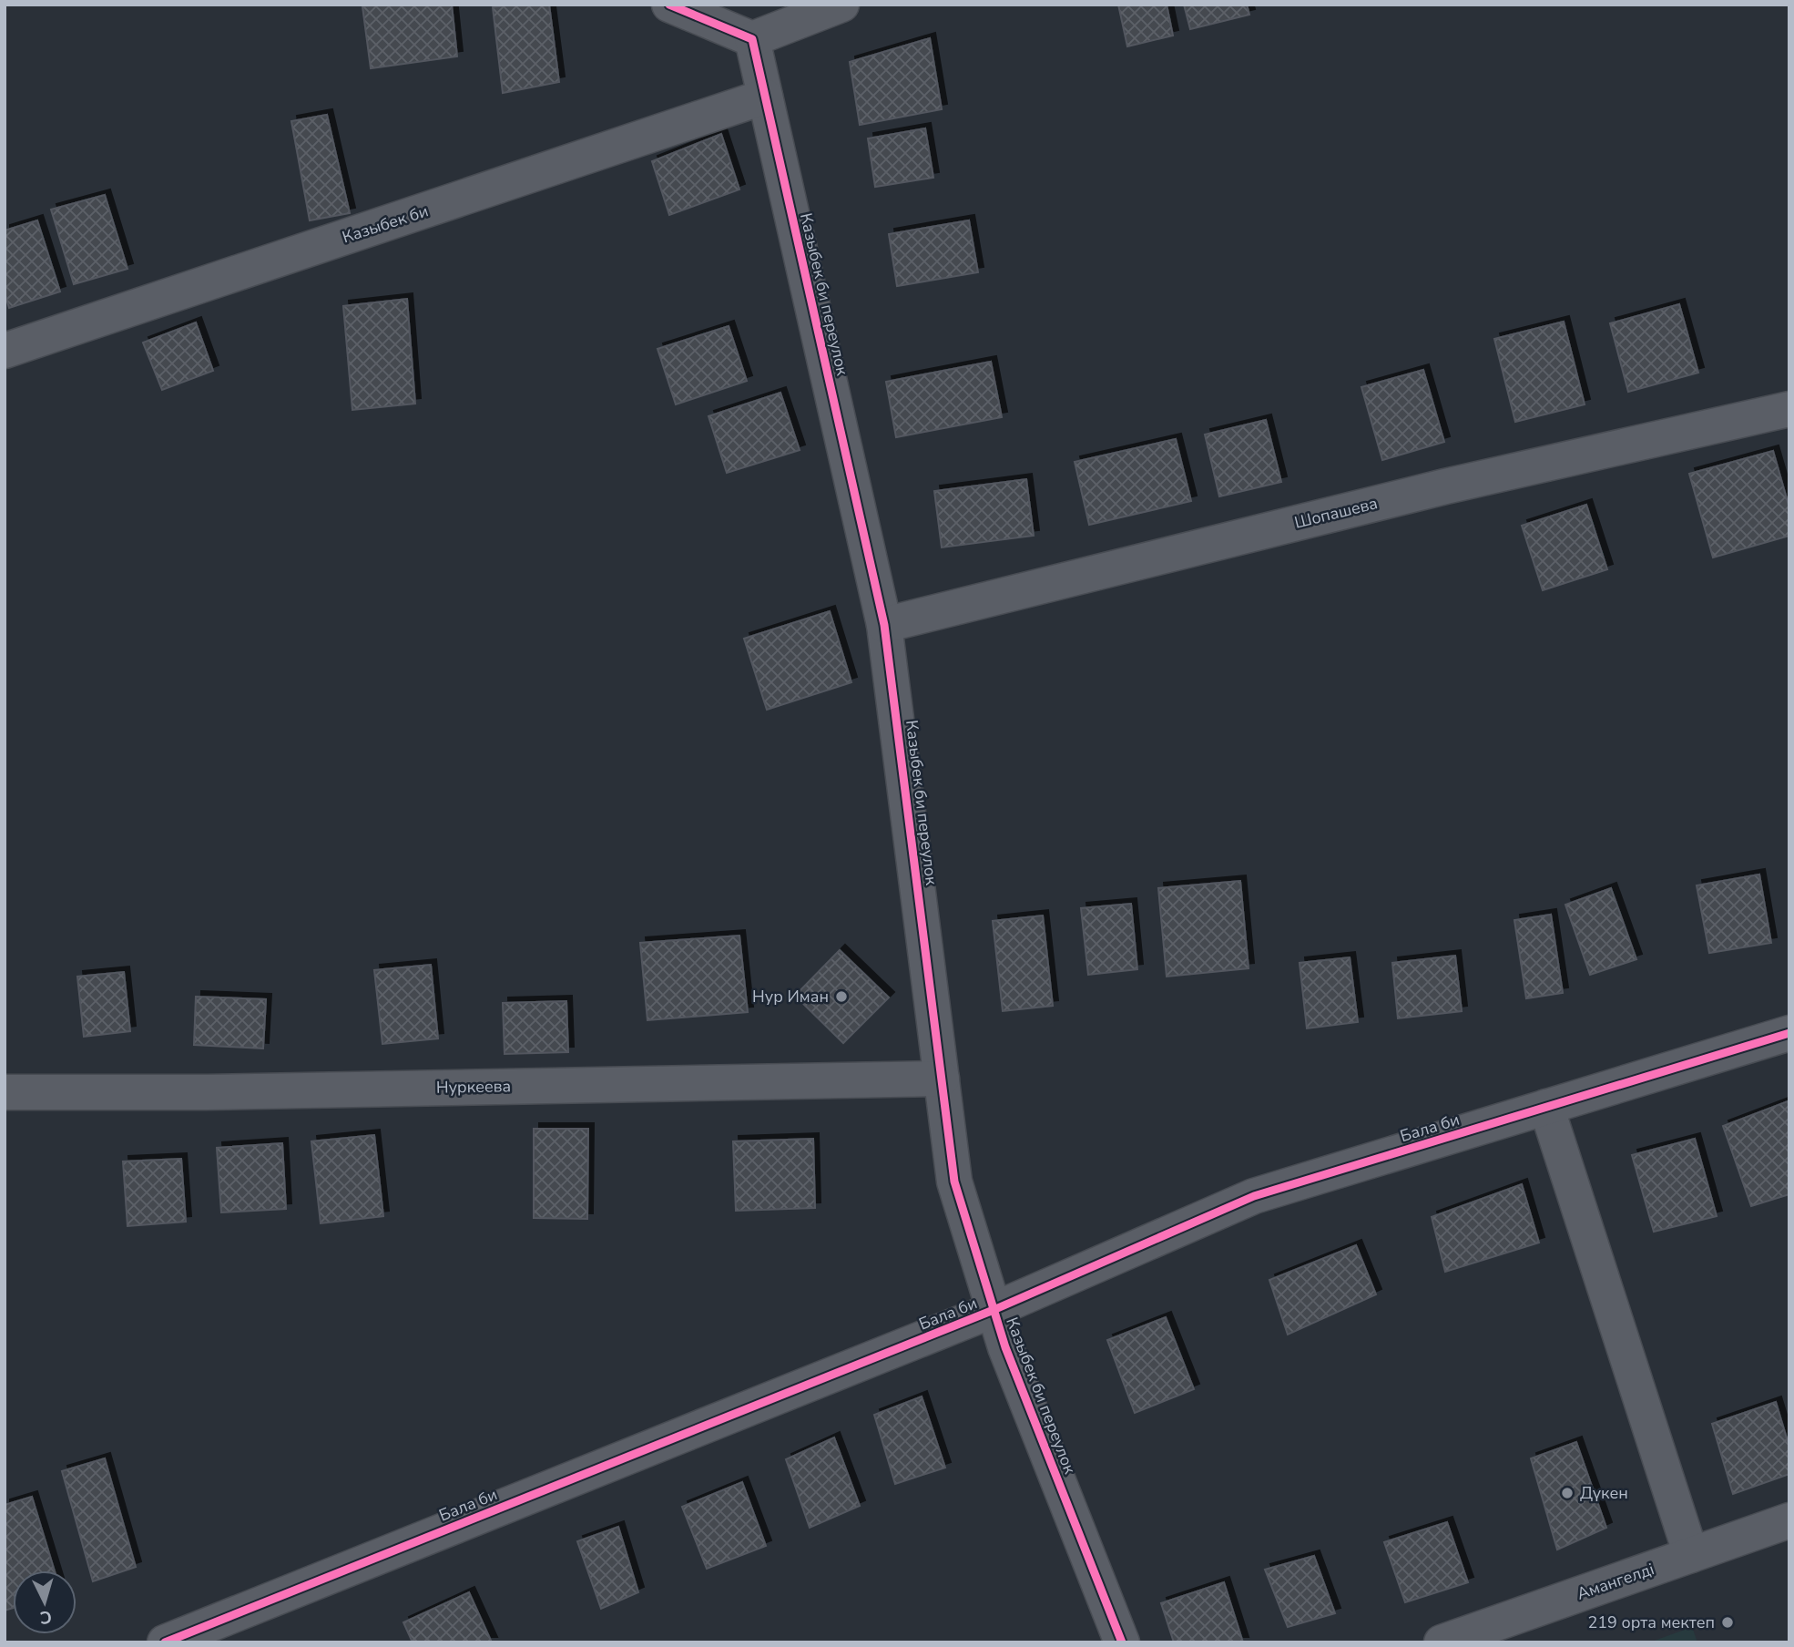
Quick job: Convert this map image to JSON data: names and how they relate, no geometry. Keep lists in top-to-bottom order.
{
  "streets": {
    "street": [
      "Казыбек би",
      "Казыбек би переулок",
      "Шопашева",
      "Нуркеева",
      "Бала би",
      "Амангелді"
    ]
  },
  "crossings": [
    ["Казыбек би", "Казыбек би переулок"],
    ["Казыбек би переулок", "Шопашева"],
    ["Казыбек би переулок", "Нуркеева"],
    ["Казыбек би переулок", "Бала би"]
  ],
  "places": ["Нур Иман", "Дүкен", "219 орта мектеп"],
  "north": "bottom"
}
